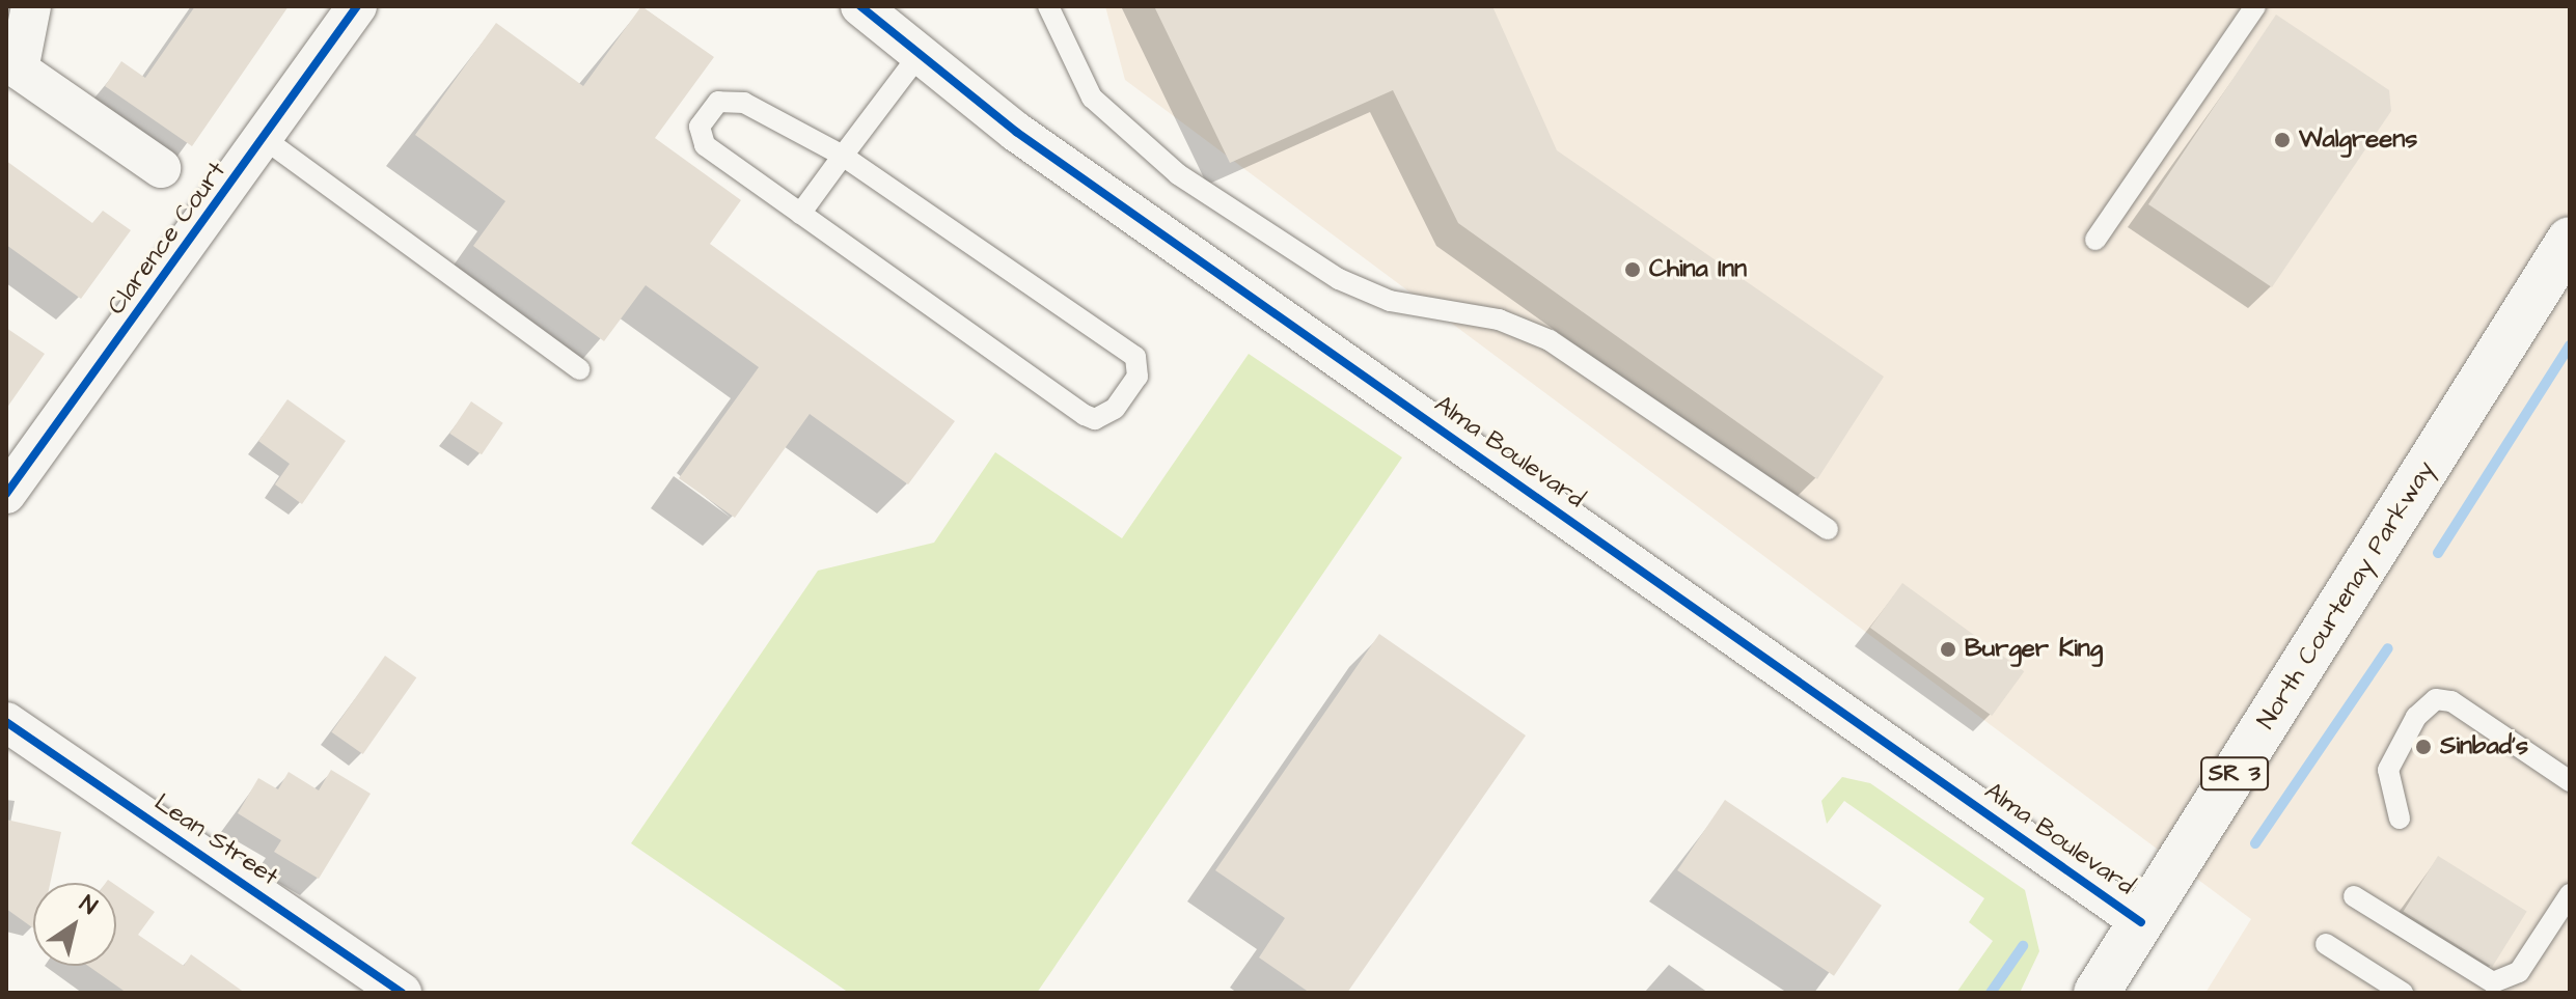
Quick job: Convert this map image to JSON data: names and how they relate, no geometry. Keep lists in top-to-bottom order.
{
  "streets": {
    "main road": ["North Courtenay Parkway", "SR 3"],
    "street": ["Clarence Court", "Alma Boulevard", "Lean Street"]
  },
  "crossings": [
    ["Alma Boulevard", "North Courtenay Parkway"]
  ],
  "places": [
    "Walgreens",
    "China Inn",
    "Burger King",
    "Sinbad's"
  ],
  "north": "top right"
}
